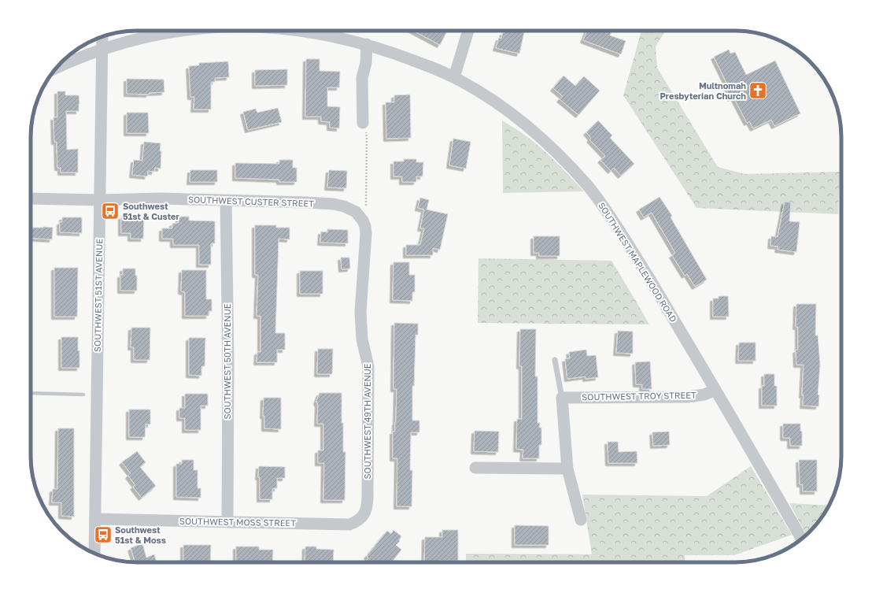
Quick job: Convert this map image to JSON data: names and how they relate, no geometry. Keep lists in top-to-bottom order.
{
  "streets": {
    "street": [
      "SOUTHWEST CUSTER STREET",
      "SOUTHWEST MAPLEWOOD ROAD",
      "SOUTHWEST 51ST AVENUE",
      "SOUTHWEST 50TH AVENUE",
      "SOUTHWEST TROY STREET",
      "SOUTHWEST 49TH AVENUE",
      "SOUTHWEST MOSS STREET"
    ]
  },
  "crossings": [
    ["SOUTHWEST CUSTER STREET", "SOUTHWEST 51ST AVENUE"],
    ["SOUTHWEST CUSTER STREET", "SOUTHWEST 50TH AVENUE"],
    ["SOUTHWEST CUSTER STREET", "SOUTHWEST 49TH AVENUE"],
    ["SOUTHWEST MAPLEWOOD ROAD", "SOUTHWEST 51ST AVENUE"],
    ["SOUTHWEST MAPLEWOOD ROAD", "SOUTHWEST TROY STREET"],
    ["SOUTHWEST 51ST AVENUE", "SOUTHWEST MOSS STREET"],
    ["SOUTHWEST 50TH AVENUE", "SOUTHWEST MOSS STREET"],
    ["SOUTHWEST 49TH AVENUE", "SOUTHWEST MOSS STREET"]
  ],
  "places": {
    "church": ["Multnomah Presbyterian Church"],
    "bus stop": ["Southwest 51st & Custer", "Southwest 51st & Moss"]
  }
}
